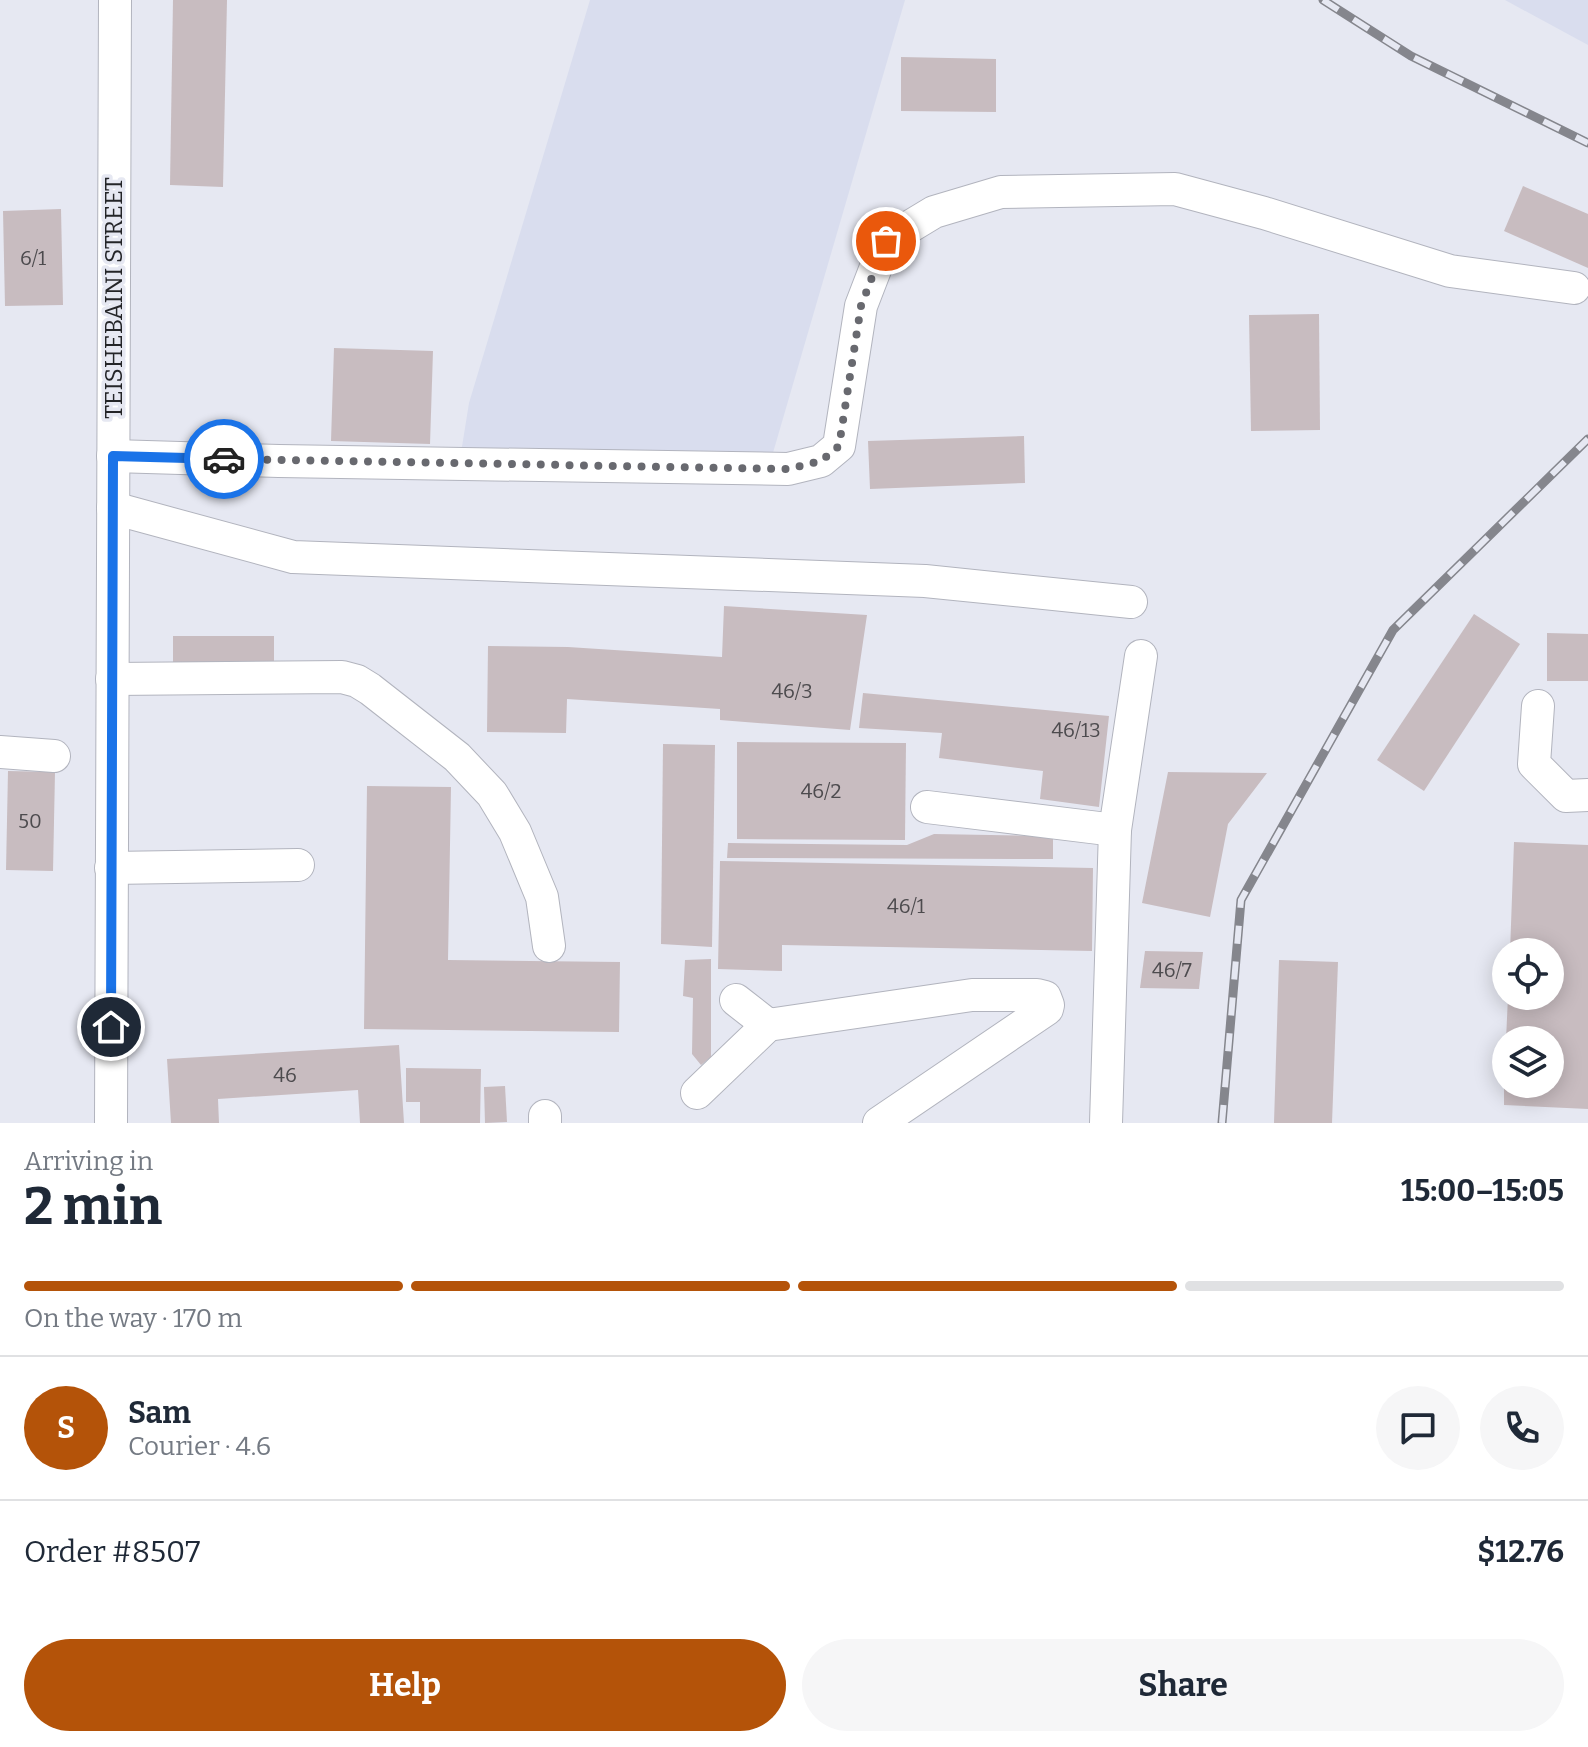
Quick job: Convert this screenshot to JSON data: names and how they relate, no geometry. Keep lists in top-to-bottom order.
{
  "streets": {
    "street": ["TEISHEBAINI STREET"]
  },
  "house_numbers": [
    "6/1",
    "46/3",
    "46/13",
    "46/2",
    "50",
    "46/1",
    "46/7",
    "46"
  ],
  "page": {
    "heading": ["2 min", "Arriving in", "15:00–15:05"],
    "panel": [
      "Sam",
      "Courier · 4.6",
      "Order #8507",
      "$12.76"
    ],
    "bar": "On the way · 170 m",
    "round": "S",
    "buttons": ["Help", "Share"]
  }
}
